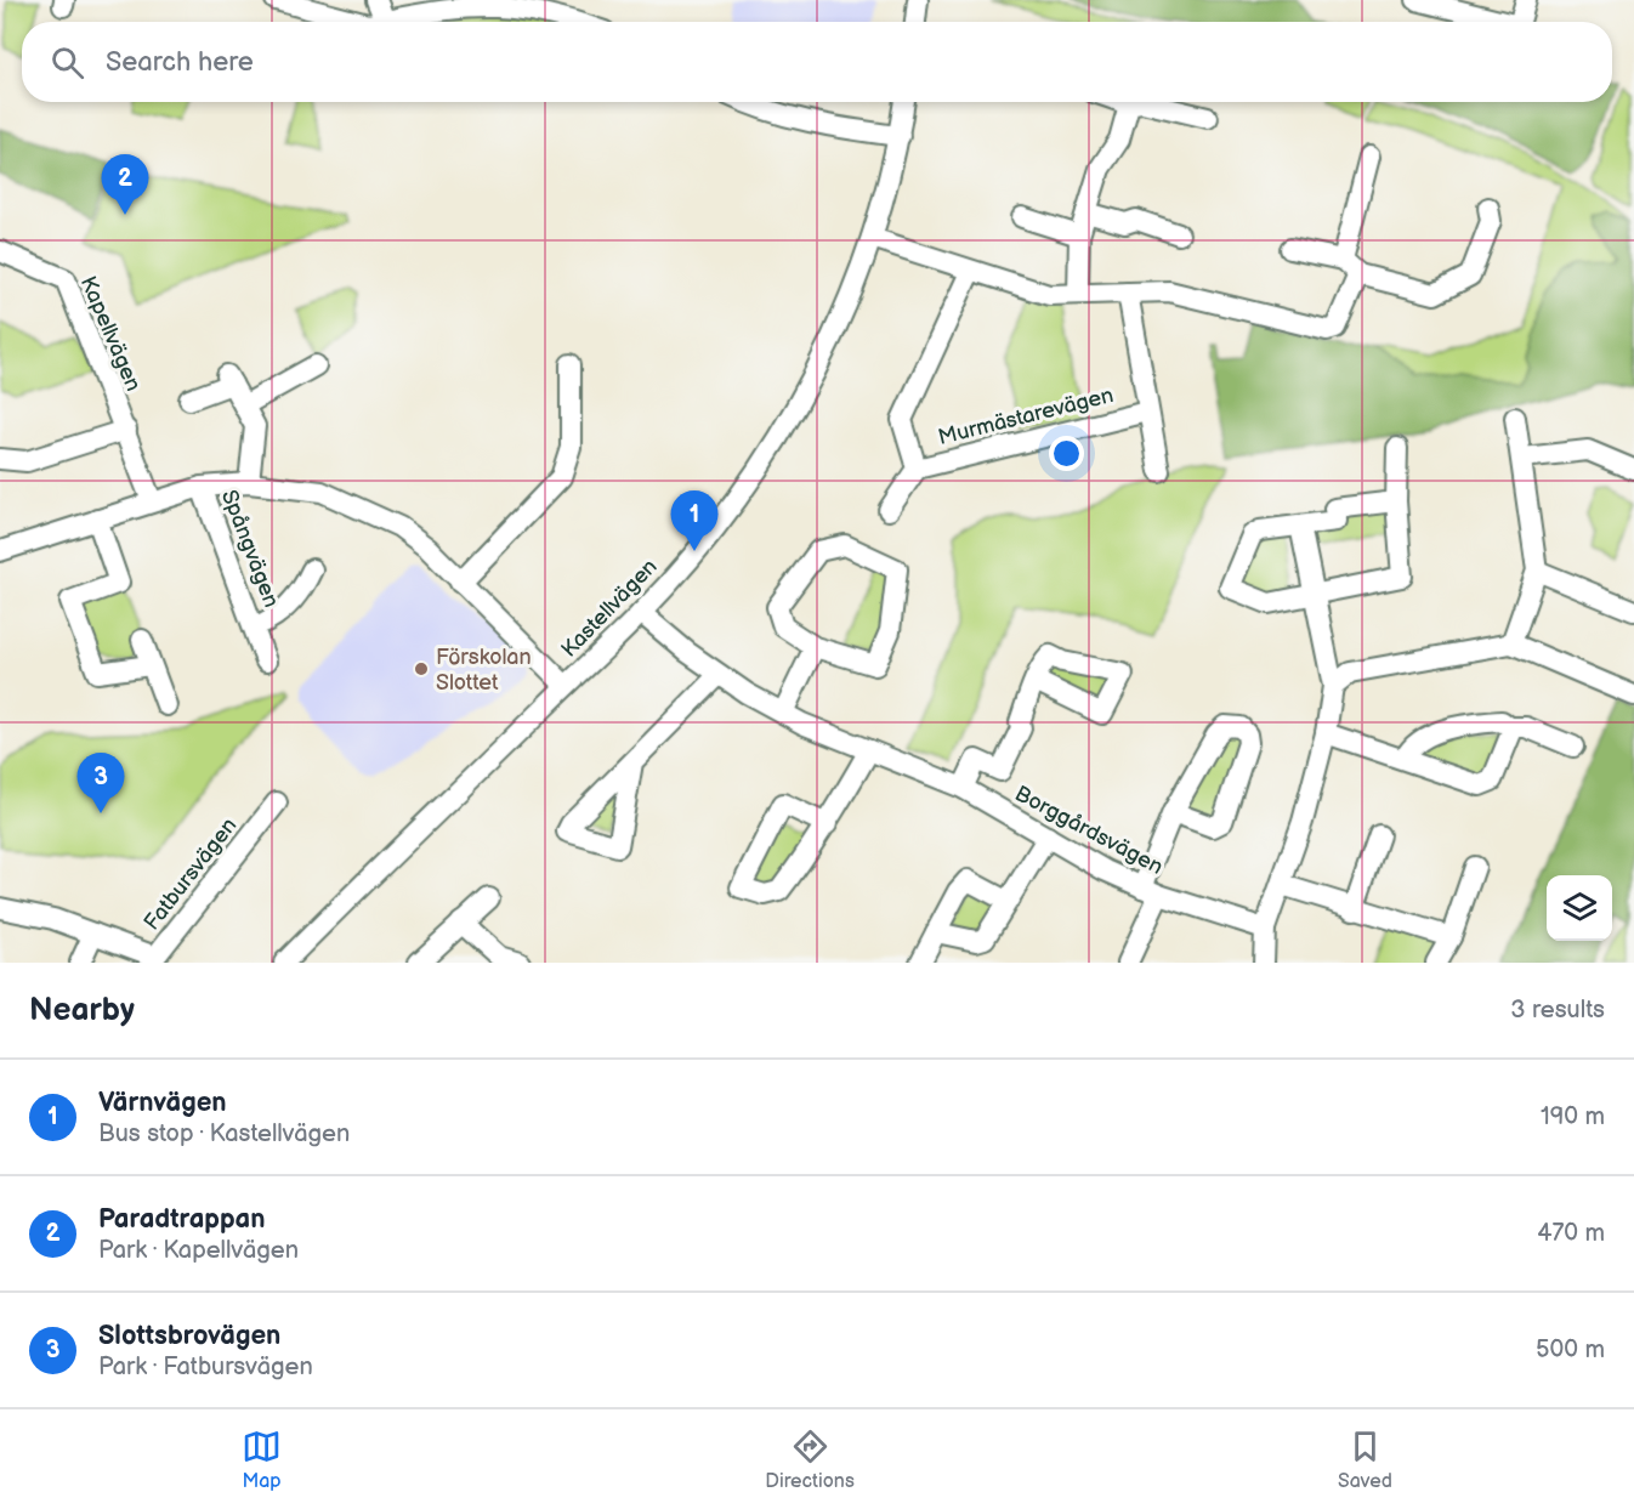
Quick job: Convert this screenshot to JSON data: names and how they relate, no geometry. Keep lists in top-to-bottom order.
{
  "streets": {
    "street": [
      "Kapellvägen",
      "Murmästarevägen",
      "Spångvägen",
      "Kastellvägen",
      "Borggårdsvägen",
      "Fatbursvägen"
    ]
  },
  "crossings": [
    ["Kastellvägen", "Borggårdsvägen"]
  ],
  "places": ["Förskolan Slottet"],
  "page": {
    "search": "Search here",
    "pins": ["2", "1", "3"],
    "heading": ["Nearby", "3 results"],
    "list": [
      {
        "mark": "1",
        "name": "Värnvägen",
        "note": "Bus stop · Kastellvägen",
        "value": "190 m"
      },
      {
        "mark": "2",
        "name": "Paradtrappan",
        "note": "Park · Kapellvägen",
        "value": "470 m"
      },
      {
        "mark": "3",
        "name": "Slottsbrovägen",
        "note": "Park · Fatbursvägen",
        "value": "500 m"
      }
    ],
    "nav": ["Map", "Directions", "Saved"]
  }
}
